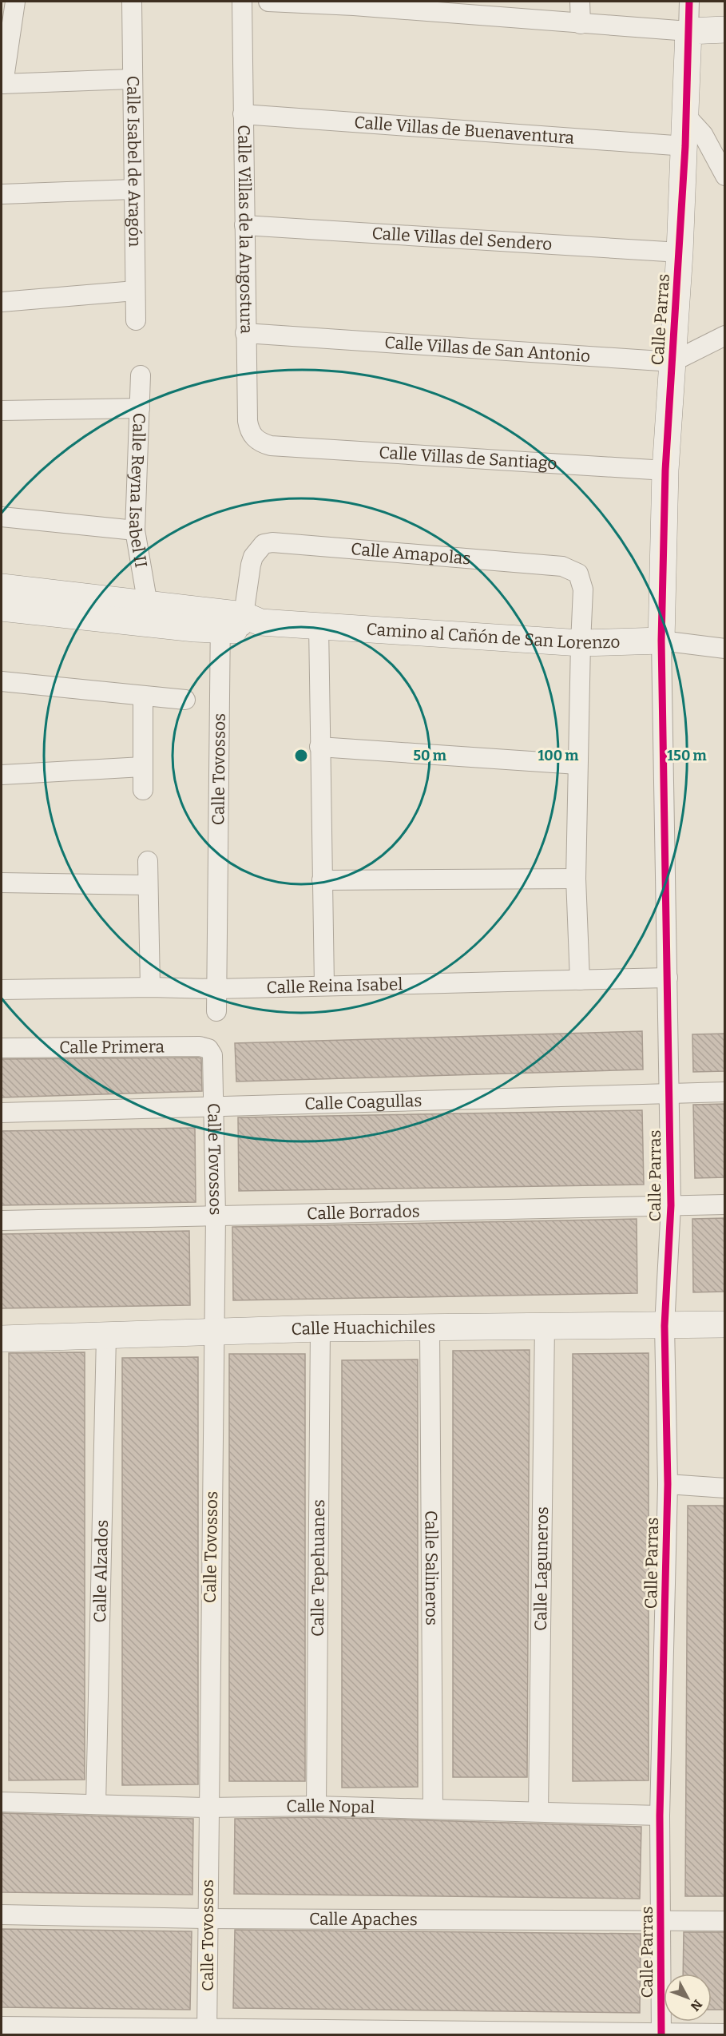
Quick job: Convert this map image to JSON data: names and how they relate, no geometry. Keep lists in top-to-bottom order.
{
  "streets": {
    "street": [
      "Calle Villas de Buenaventura",
      "Calle Isabel de Aragón",
      "Calle Villas de la Angostura",
      "Calle Villas del Sendero",
      "Calle Parras",
      "Calle Villas de San Antonio",
      "Calle Villas de Santiago",
      "Calle Reyna Isabel II",
      "Calle Amapolas",
      "Camino al Cañón de San Lorenzo",
      "Calle Tovossos",
      "Calle Reina Isabel",
      "Calle Primera",
      "Calle Coagullas",
      "Calle Borrados",
      "Calle Huachichiles",
      "Calle Tepehuanes",
      "Calle Salineros",
      "Calle Laguneros",
      "Calle Alzados",
      "Calle Nopal",
      "Calle Apaches"
    ]
  },
  "crossings": [
    ["Calle Villas de Buenaventura", "Calle Villas de la Angostura"],
    ["Calle Villas de Buenaventura", "Calle Parras"],
    ["Calle Villas de la Angostura", "Calle Villas del Sendero"],
    ["Calle Villas de la Angostura", "Calle Villas de San Antonio"],
    ["Calle Villas de la Angostura", "Calle Villas de Santiago"],
    ["Calle Villas del Sendero", "Calle Parras"],
    ["Calle Parras", "Calle Villas de San Antonio"],
    ["Calle Parras", "Calle Villas de Santiago"],
    ["Calle Parras", "Camino al Cañón de San Lorenzo"],
    ["Calle Parras", "Calle Reina Isabel"],
    ["Calle Parras", "Calle Coagullas"],
    ["Calle Parras", "Calle Borrados"],
    ["Calle Parras", "Calle Huachichiles"],
    ["Calle Parras", "Calle Nopal"],
    ["Calle Parras", "Calle Apaches"],
    ["Calle Reyna Isabel II", "Camino al Cañón de San Lorenzo"],
    ["Calle Amapolas", "Camino al Cañón de San Lorenzo"],
    ["Calle Amapolas", "Calle Tovossos"],
    ["Calle Amapolas", "Calle Reina Isabel"],
    ["Camino al Cañón de San Lorenzo", "Calle Tovossos"],
    ["Calle Tovossos", "Calle Reina Isabel"],
    ["Calle Tovossos", "Calle Primera"],
    ["Calle Tovossos", "Calle Coagullas"],
    ["Calle Tovossos", "Calle Borrados"],
    ["Calle Tovossos", "Calle Huachichiles"],
    ["Calle Tovossos", "Calle Nopal"],
    ["Calle Tovossos", "Calle Apaches"],
    ["Calle Huachichiles", "Calle Tepehuanes"],
    ["Calle Huachichiles", "Calle Salineros"],
    ["Calle Huachichiles", "Calle Laguneros"],
    ["Calle Huachichiles", "Calle Alzados"],
    ["Calle Tepehuanes", "Calle Nopal"],
    ["Calle Salineros", "Calle Nopal"],
    ["Calle Laguneros", "Calle Nopal"],
    ["Calle Alzados", "Calle Nopal"]
  ],
  "north": "bottom right",
  "rings": ["50 m", "100 m", "150 m"]
}
